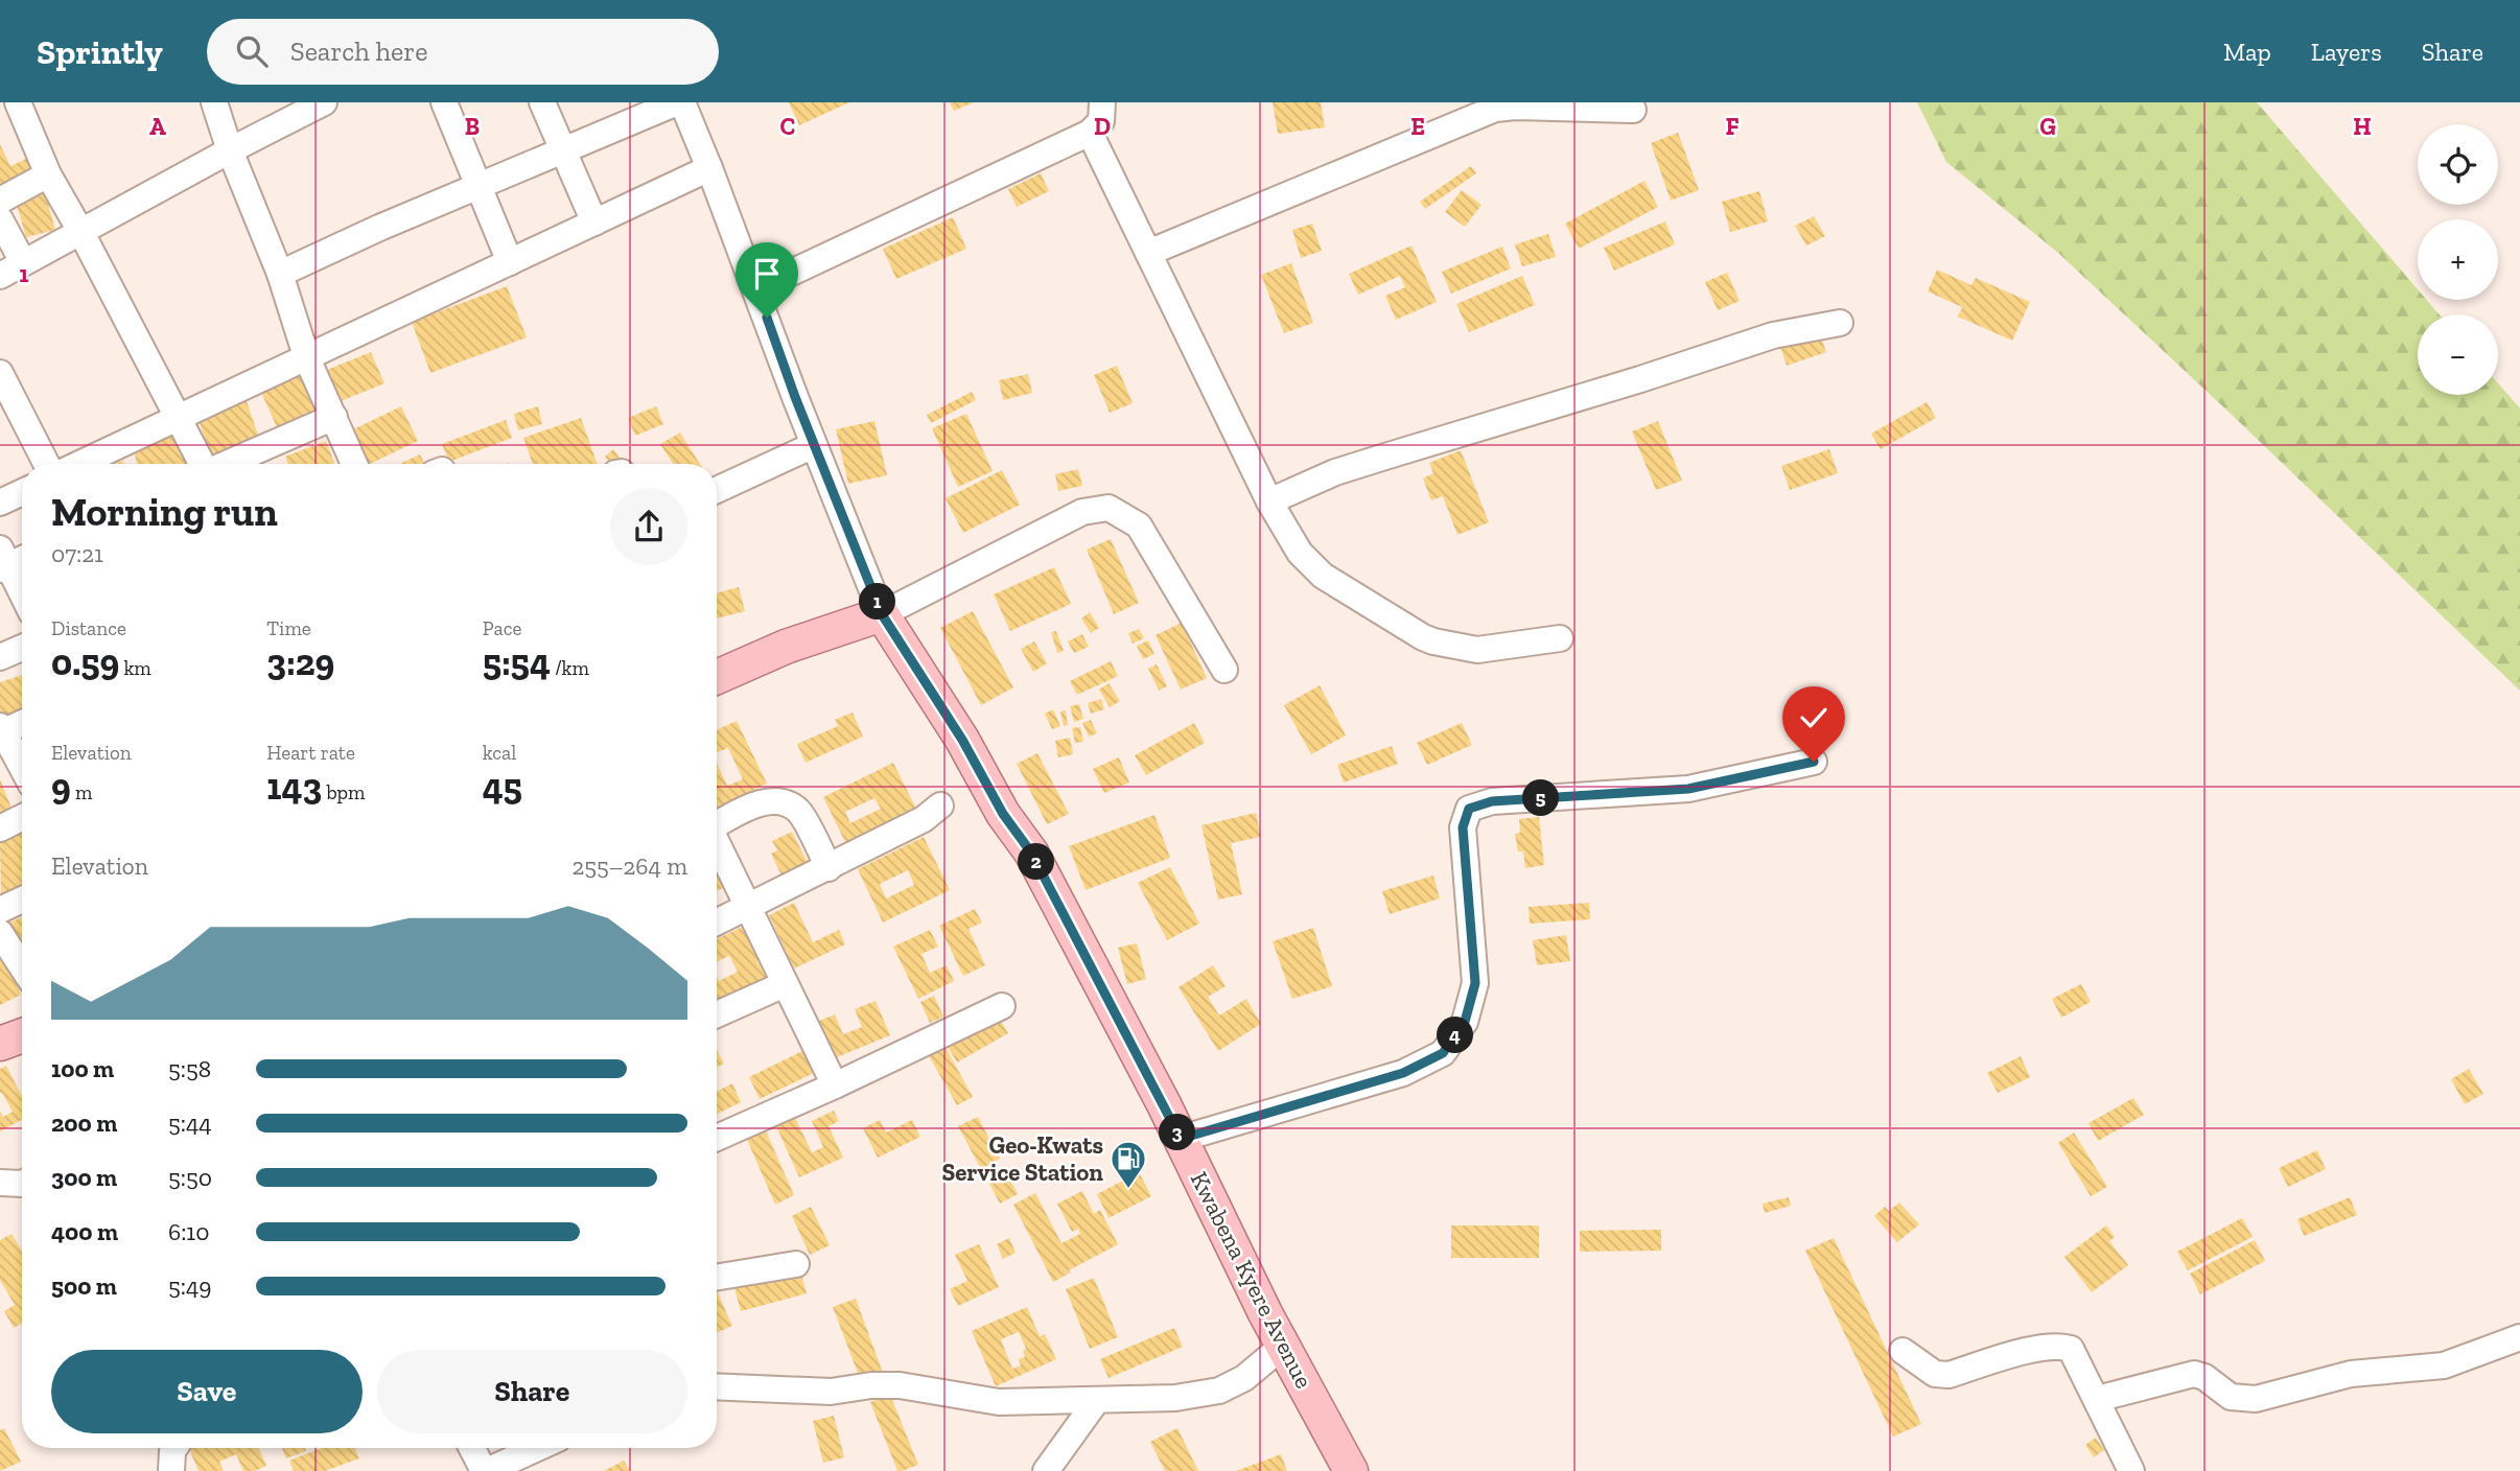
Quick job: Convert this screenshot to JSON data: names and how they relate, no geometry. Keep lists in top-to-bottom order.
{
  "streets": {
    "main road": ["Kwabena Kyere Avenue"]
  },
  "places": {
    "fuel station": ["Geo-Kwats Service Station"]
  },
  "page": {
    "header": "Sprintly",
    "search": "Search here",
    "nav": ["Map", "Layers", "Share"],
    "map_buttons": ["+", "−"],
    "heading": ["Morning run", "07:21"],
    "pins": [
      "1",
      "5",
      "2",
      "4",
      "3"
    ],
    "stats": [
      ["Distance", "0.59 km"],
      ["Time", "3:29"],
      ["Pace", "5:54 /km"],
      ["Elevation", "9 m"],
      ["Heart rate", "143 bpm"],
      ["kcal", "45"]
    ],
    "chart": ["Elevation", "255–264 m"],
    "list": [
      {
        "name": "100 m",
        "note": "5:58"
      },
      {
        "name": "200 m",
        "note": "5:44"
      },
      {
        "name": "300 m",
        "note": "5:50"
      },
      {
        "name": "400 m",
        "note": "6:10"
      },
      {
        "name": "500 m",
        "note": "5:49"
      }
    ],
    "buttons": ["Save", "Share"]
  },
  "grid": {
    "columns": [
      "A",
      "B",
      "C",
      "D",
      "E",
      "F",
      "G",
      "H"
    ],
    "rows": ["1"]
  }
}
